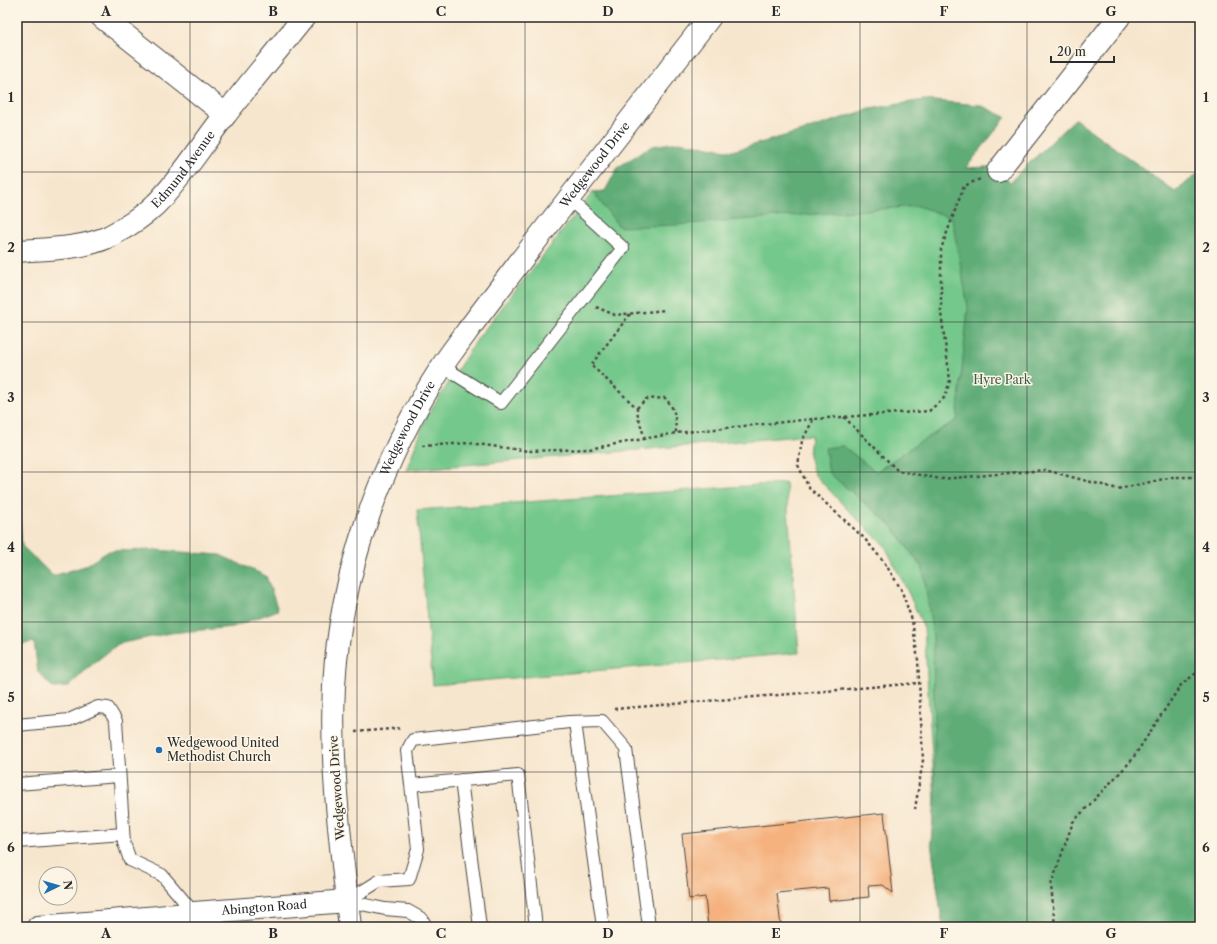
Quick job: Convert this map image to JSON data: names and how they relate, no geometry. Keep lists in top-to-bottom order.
{
  "streets": {
    "street": ["Wedgewood Drive", "Edmund Avenue", "Abington Road"]
  },
  "crossings": [
    ["Wedgewood Drive", "Abington Road"]
  ],
  "parks": ["Hyre Park"],
  "places": ["Wedgewood United Methodist Church"],
  "scale_bar": "20 m",
  "north": "right",
  "grid": {
    "columns": [
      "A",
      "B",
      "C",
      "D",
      "E",
      "F",
      "G"
    ],
    "rows": [
      "1",
      "2",
      "3",
      "4",
      "5",
      "6"
    ]
  }
}
